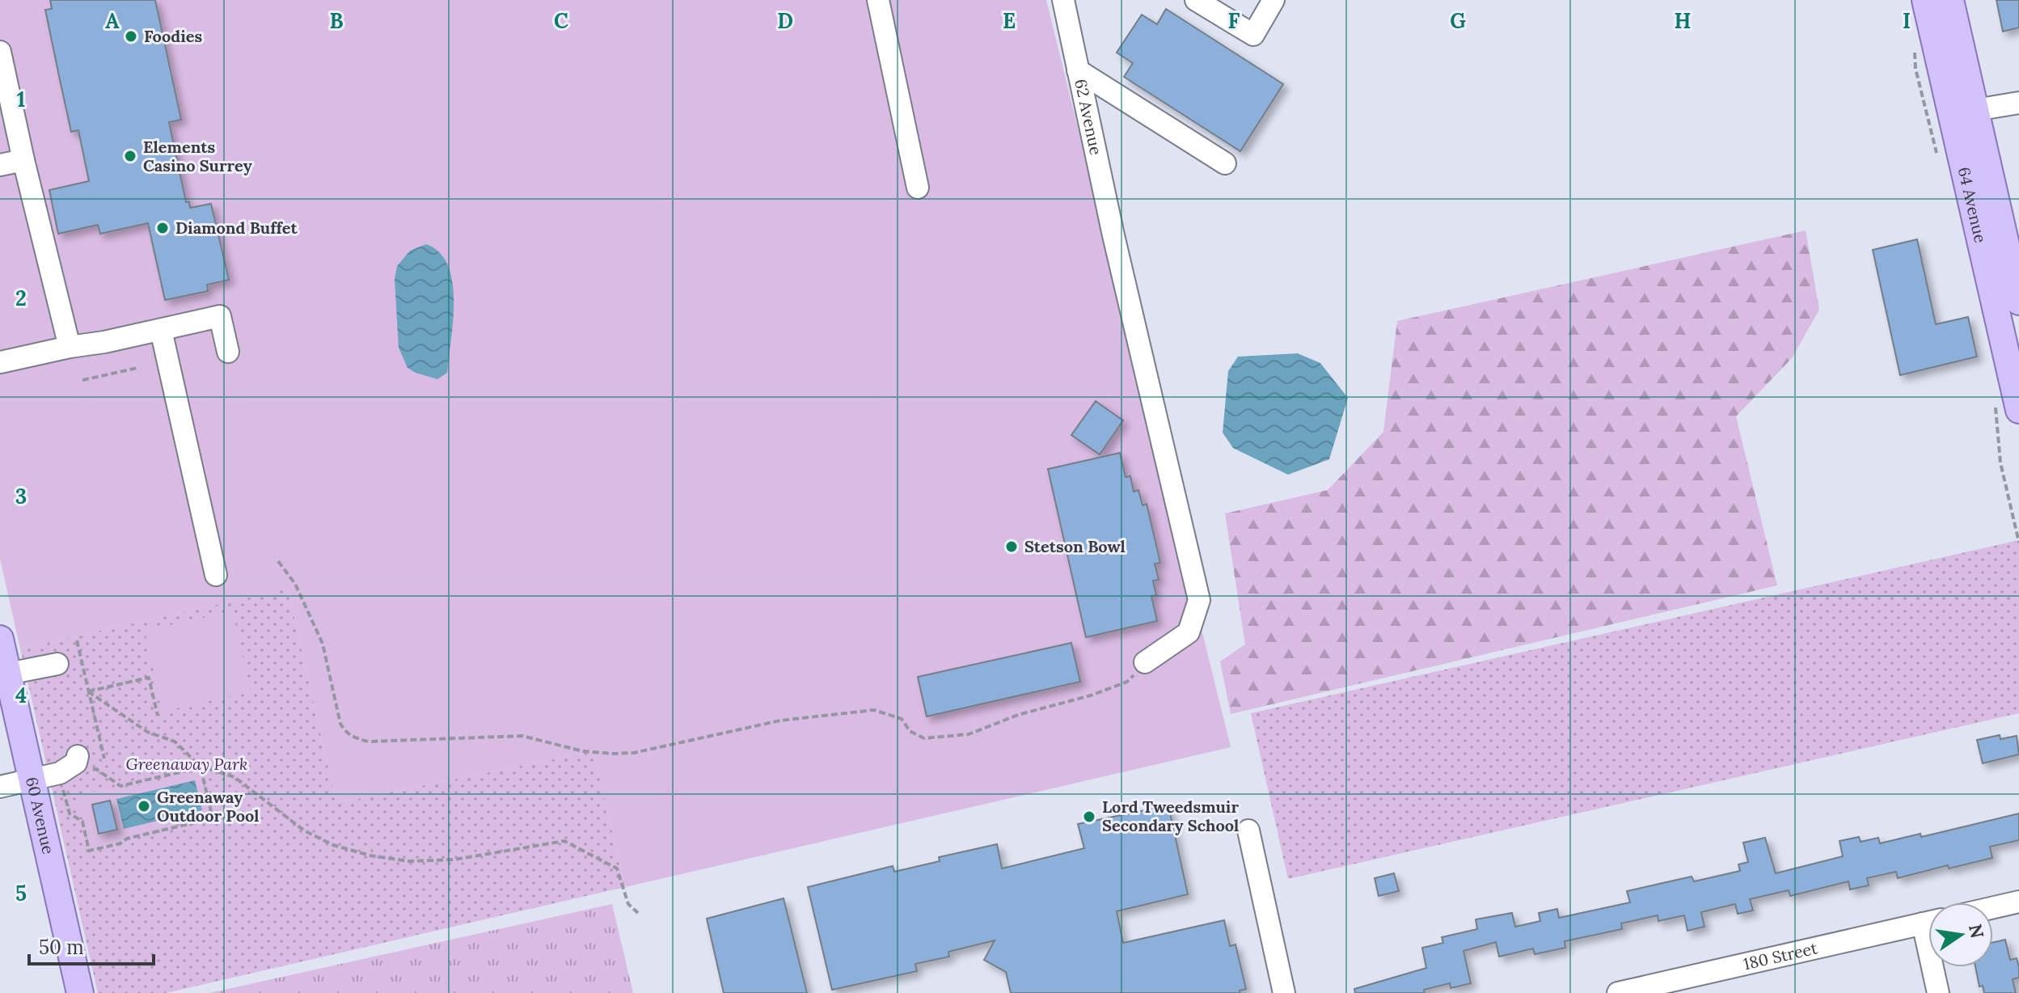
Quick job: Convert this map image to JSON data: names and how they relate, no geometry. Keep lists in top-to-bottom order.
{
  "streets": {
    "main road": ["64 Avenue", "60 Avenue"],
    "street": ["62 Avenue", "180 Street"]
  },
  "parks": ["Greenaway Park"],
  "places": [
    "Foodies",
    "Elements Casino Surrey",
    "Diamond Buffet",
    "Stetson Bowl",
    "Greenaway Outdoor Pool",
    "Lord Tweedsmuir Secondary School"
  ],
  "scale_bar": "50 m",
  "north": "right",
  "grid": {
    "columns": [
      "A",
      "B",
      "C",
      "D",
      "E",
      "F",
      "G",
      "H",
      "I"
    ],
    "rows": [
      "1",
      "2",
      "3",
      "4",
      "5"
    ]
  }
}
